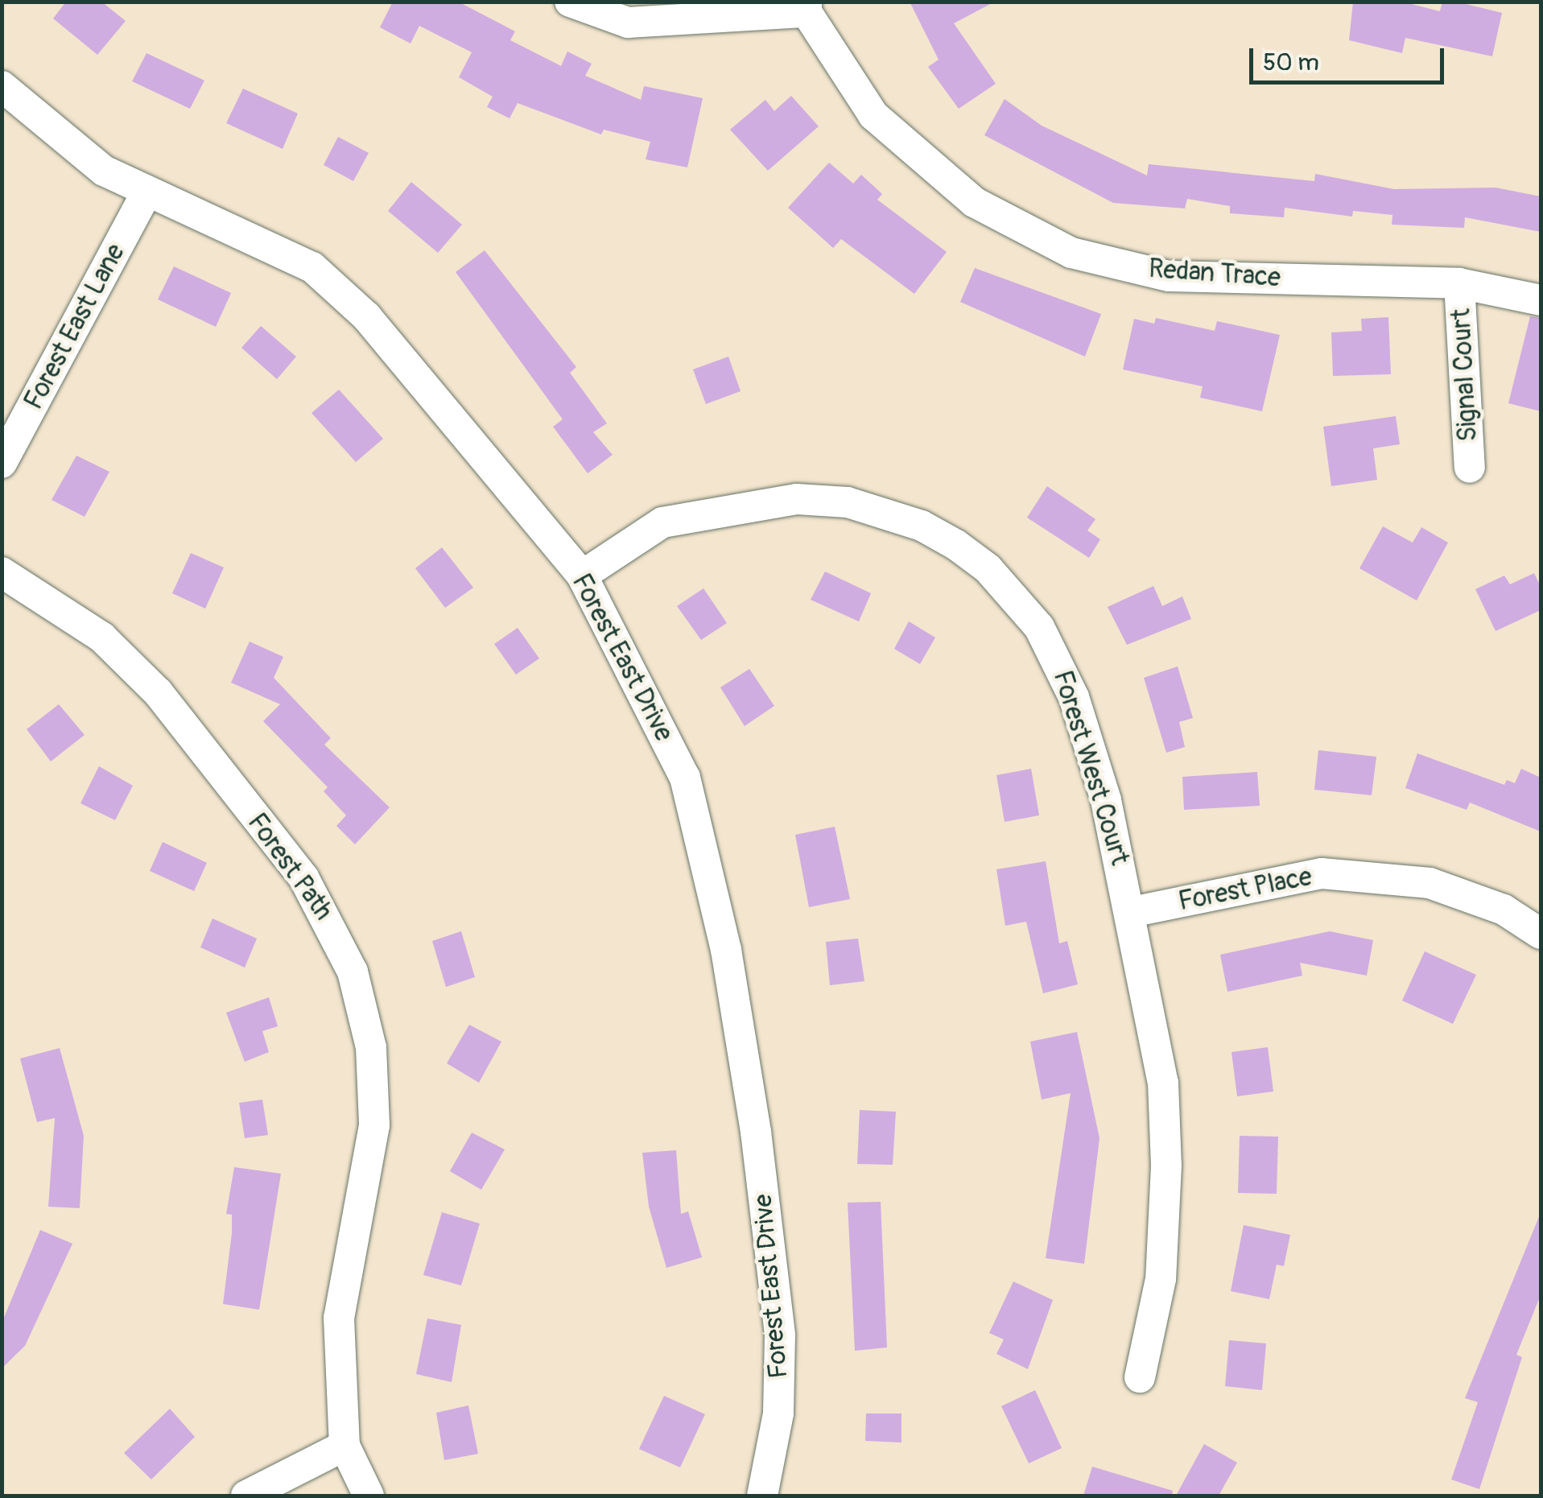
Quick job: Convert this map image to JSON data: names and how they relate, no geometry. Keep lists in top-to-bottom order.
{
  "streets": {
    "street": [
      "Redan Trace",
      "Forest East Lane",
      "Signal Court",
      "Forest East Drive",
      "Forest West Court",
      "Forest Path",
      "Forest Place"
    ]
  },
  "crossings": [
    ["Redan Trace", "Signal Court"],
    ["Forest East Lane", "Forest East Drive"],
    ["Forest East Drive", "Forest West Court"],
    ["Forest West Court", "Forest Place"]
  ],
  "scale_bar": "50 m"
}
